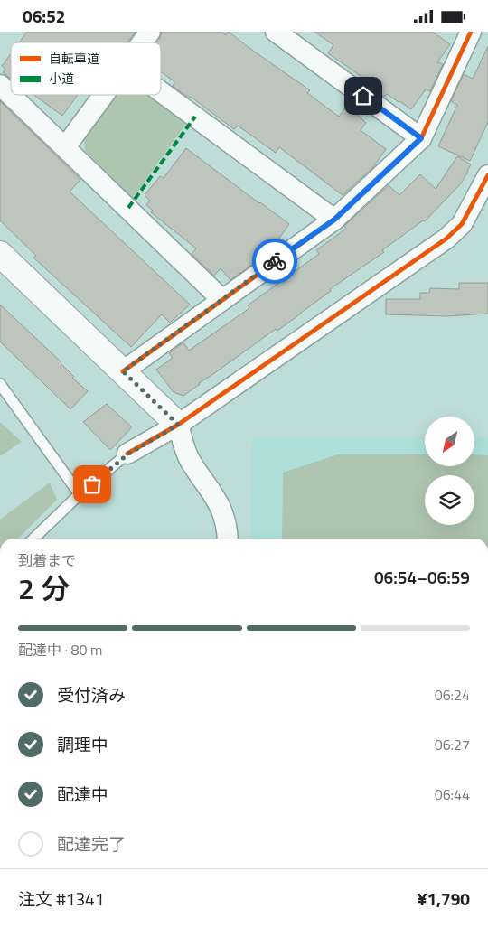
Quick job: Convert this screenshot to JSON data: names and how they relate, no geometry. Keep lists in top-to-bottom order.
{
  "legend": ["自転車道", "小道"],
  "north": "bottom left",
  "page": {
    "status": "06:52",
    "heading": ["2 分", "到着まで", "06:54–06:59"],
    "panel": ["注文 #1341", "¥1,790"],
    "bar": "配達中 · 80 m",
    "list": [
      ["受付済み", "06:24"],
      ["調理中", "06:27"],
      ["配達中", "06:44"],
      "配達完了"
    ]
  }
}
